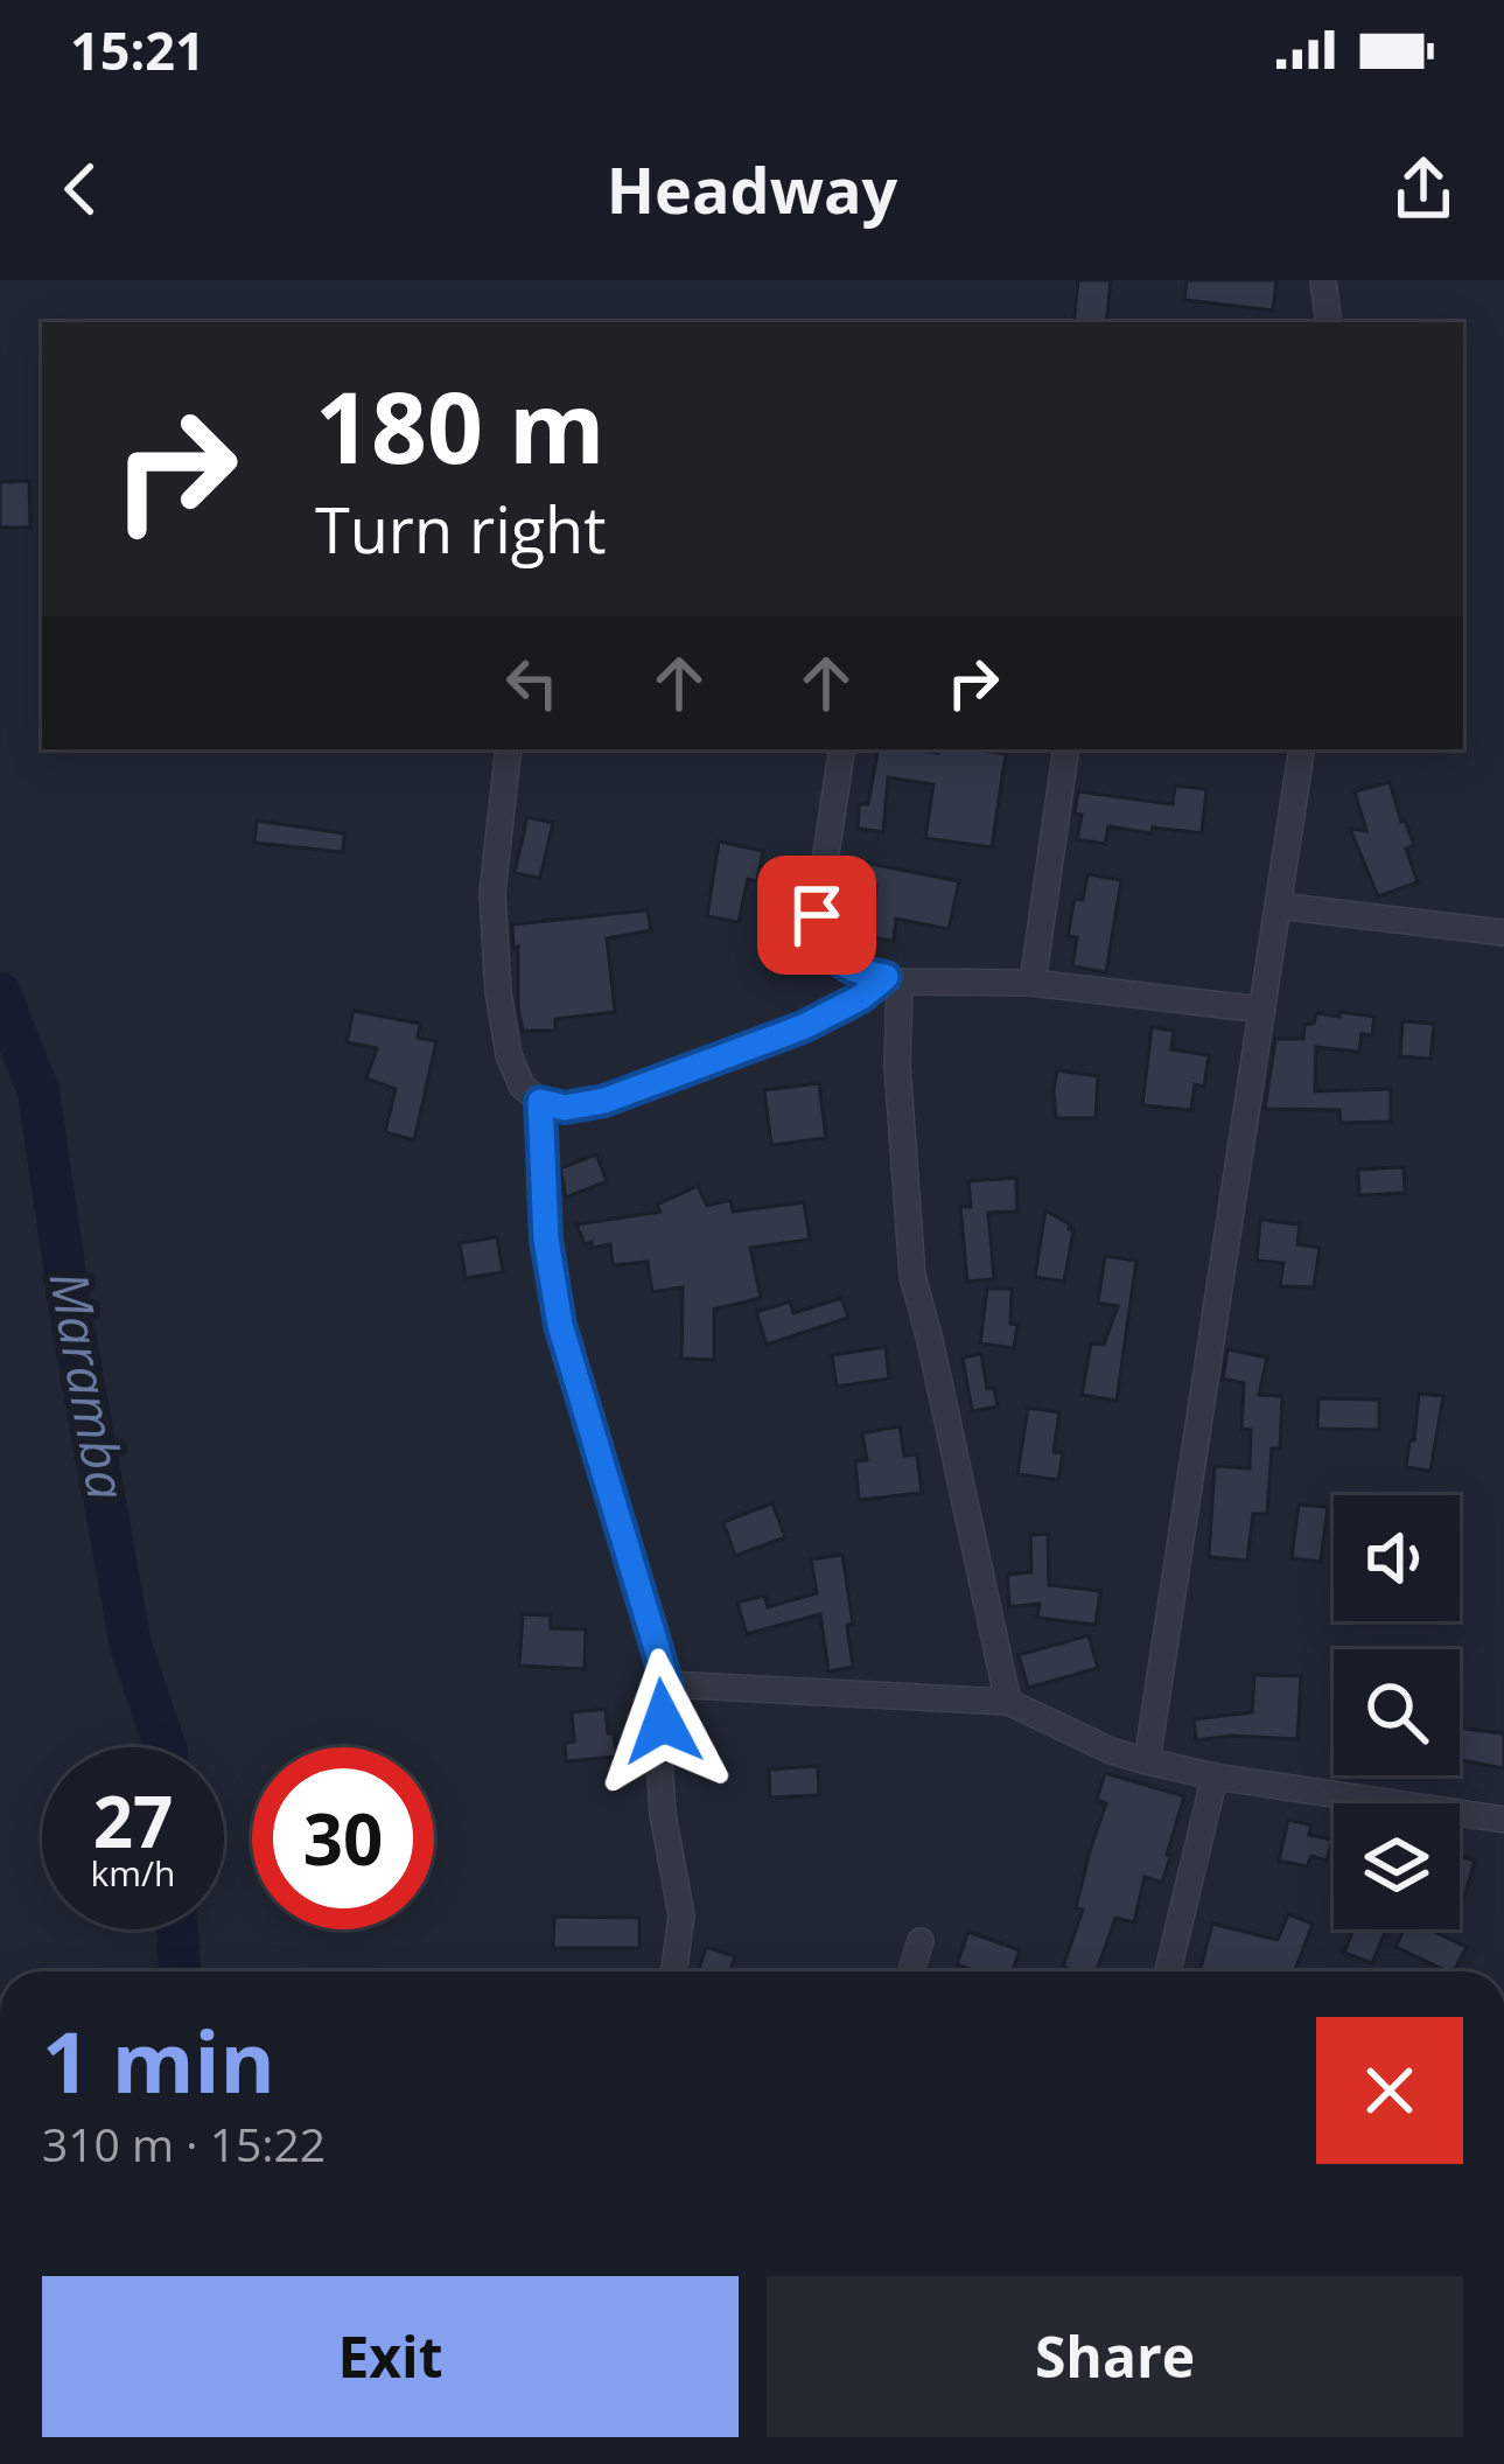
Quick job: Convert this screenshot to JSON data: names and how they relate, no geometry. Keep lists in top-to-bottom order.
{
  "water": ["Maramba"],
  "page": {
    "status": "15:21",
    "header": "Headway",
    "turn": ["180 m", "Turn right"],
    "speed": "27 km/h",
    "limit": "30",
    "heading": ["1 min", "310 m · 15:22"],
    "buttons": ["Exit", "Share"]
  }
}
